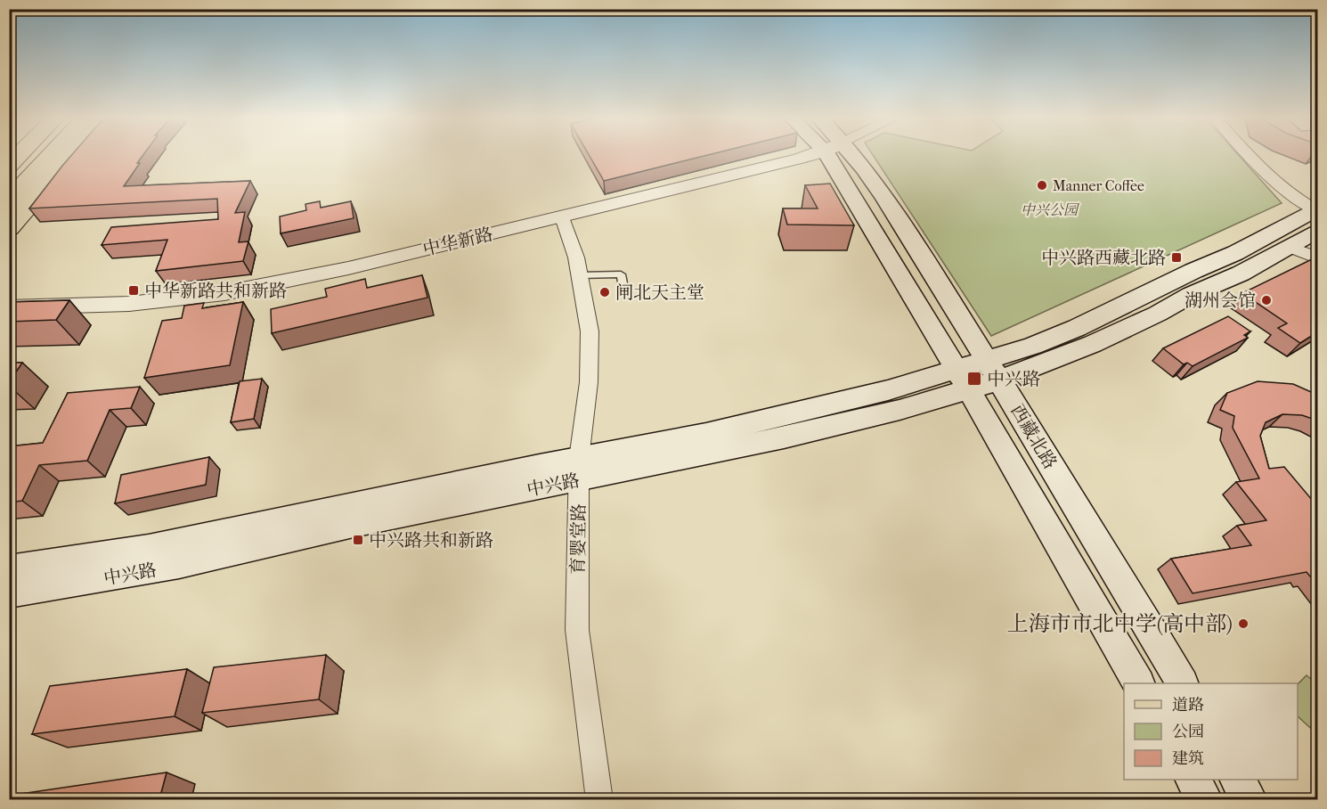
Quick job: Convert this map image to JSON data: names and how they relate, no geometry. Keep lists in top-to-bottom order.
{
  "streets": {
    "main road": ["西藏北路", "中兴路"],
    "street": ["中华新路", "育婴堂路"]
  },
  "crossings": [
    ["中华新路", "育婴堂路"],
    ["西藏北路", "中兴路"],
    ["中兴路", "育婴堂路"]
  ],
  "parks": ["中兴公园"],
  "places": {
    "other": [
      "Manner Coffee",
      "闸北天主堂",
      "湖州会馆",
      "上海市市北中学(高中部)"
    ],
    "transit": [
      "中兴路西藏北路",
      "中华新路共和新路",
      "中兴路",
      "中兴路共和新路"
    ]
  },
  "legend": ["道路", "公园", "建筑"]
}
